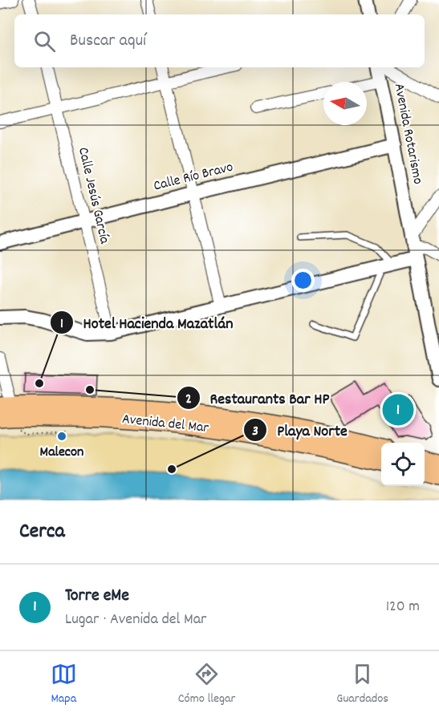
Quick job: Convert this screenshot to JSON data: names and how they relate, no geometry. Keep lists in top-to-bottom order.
{
  "streets": {
    "main road": ["Avenida del Mar"],
    "street": ["Avenida Rotarismo", "Calle Río Bravo", "Calle Jesús García"]
  },
  "crossings": [
    ["Avenida Rotarismo", "Calle Río Bravo"],
    ["Calle Río Bravo", "Calle Jesús García"]
  ],
  "places": [
    "Hotel Hacienda Mazatlán",
    "Restaurants Bar HP",
    "Malecon",
    "Playa Norte"
  ],
  "north": "left",
  "page": {
    "search": "Buscar aquí",
    "pins": "1",
    "heading": "Cerca",
    "list": [
      {
        "mark": "1",
        "name": "Torre eMe",
        "note": "Lugar · Avenida del Mar",
        "value": "120 m"
      }
    ],
    "nav": ["Mapa", "Cómo llegar", "Guardados"]
  }
}
